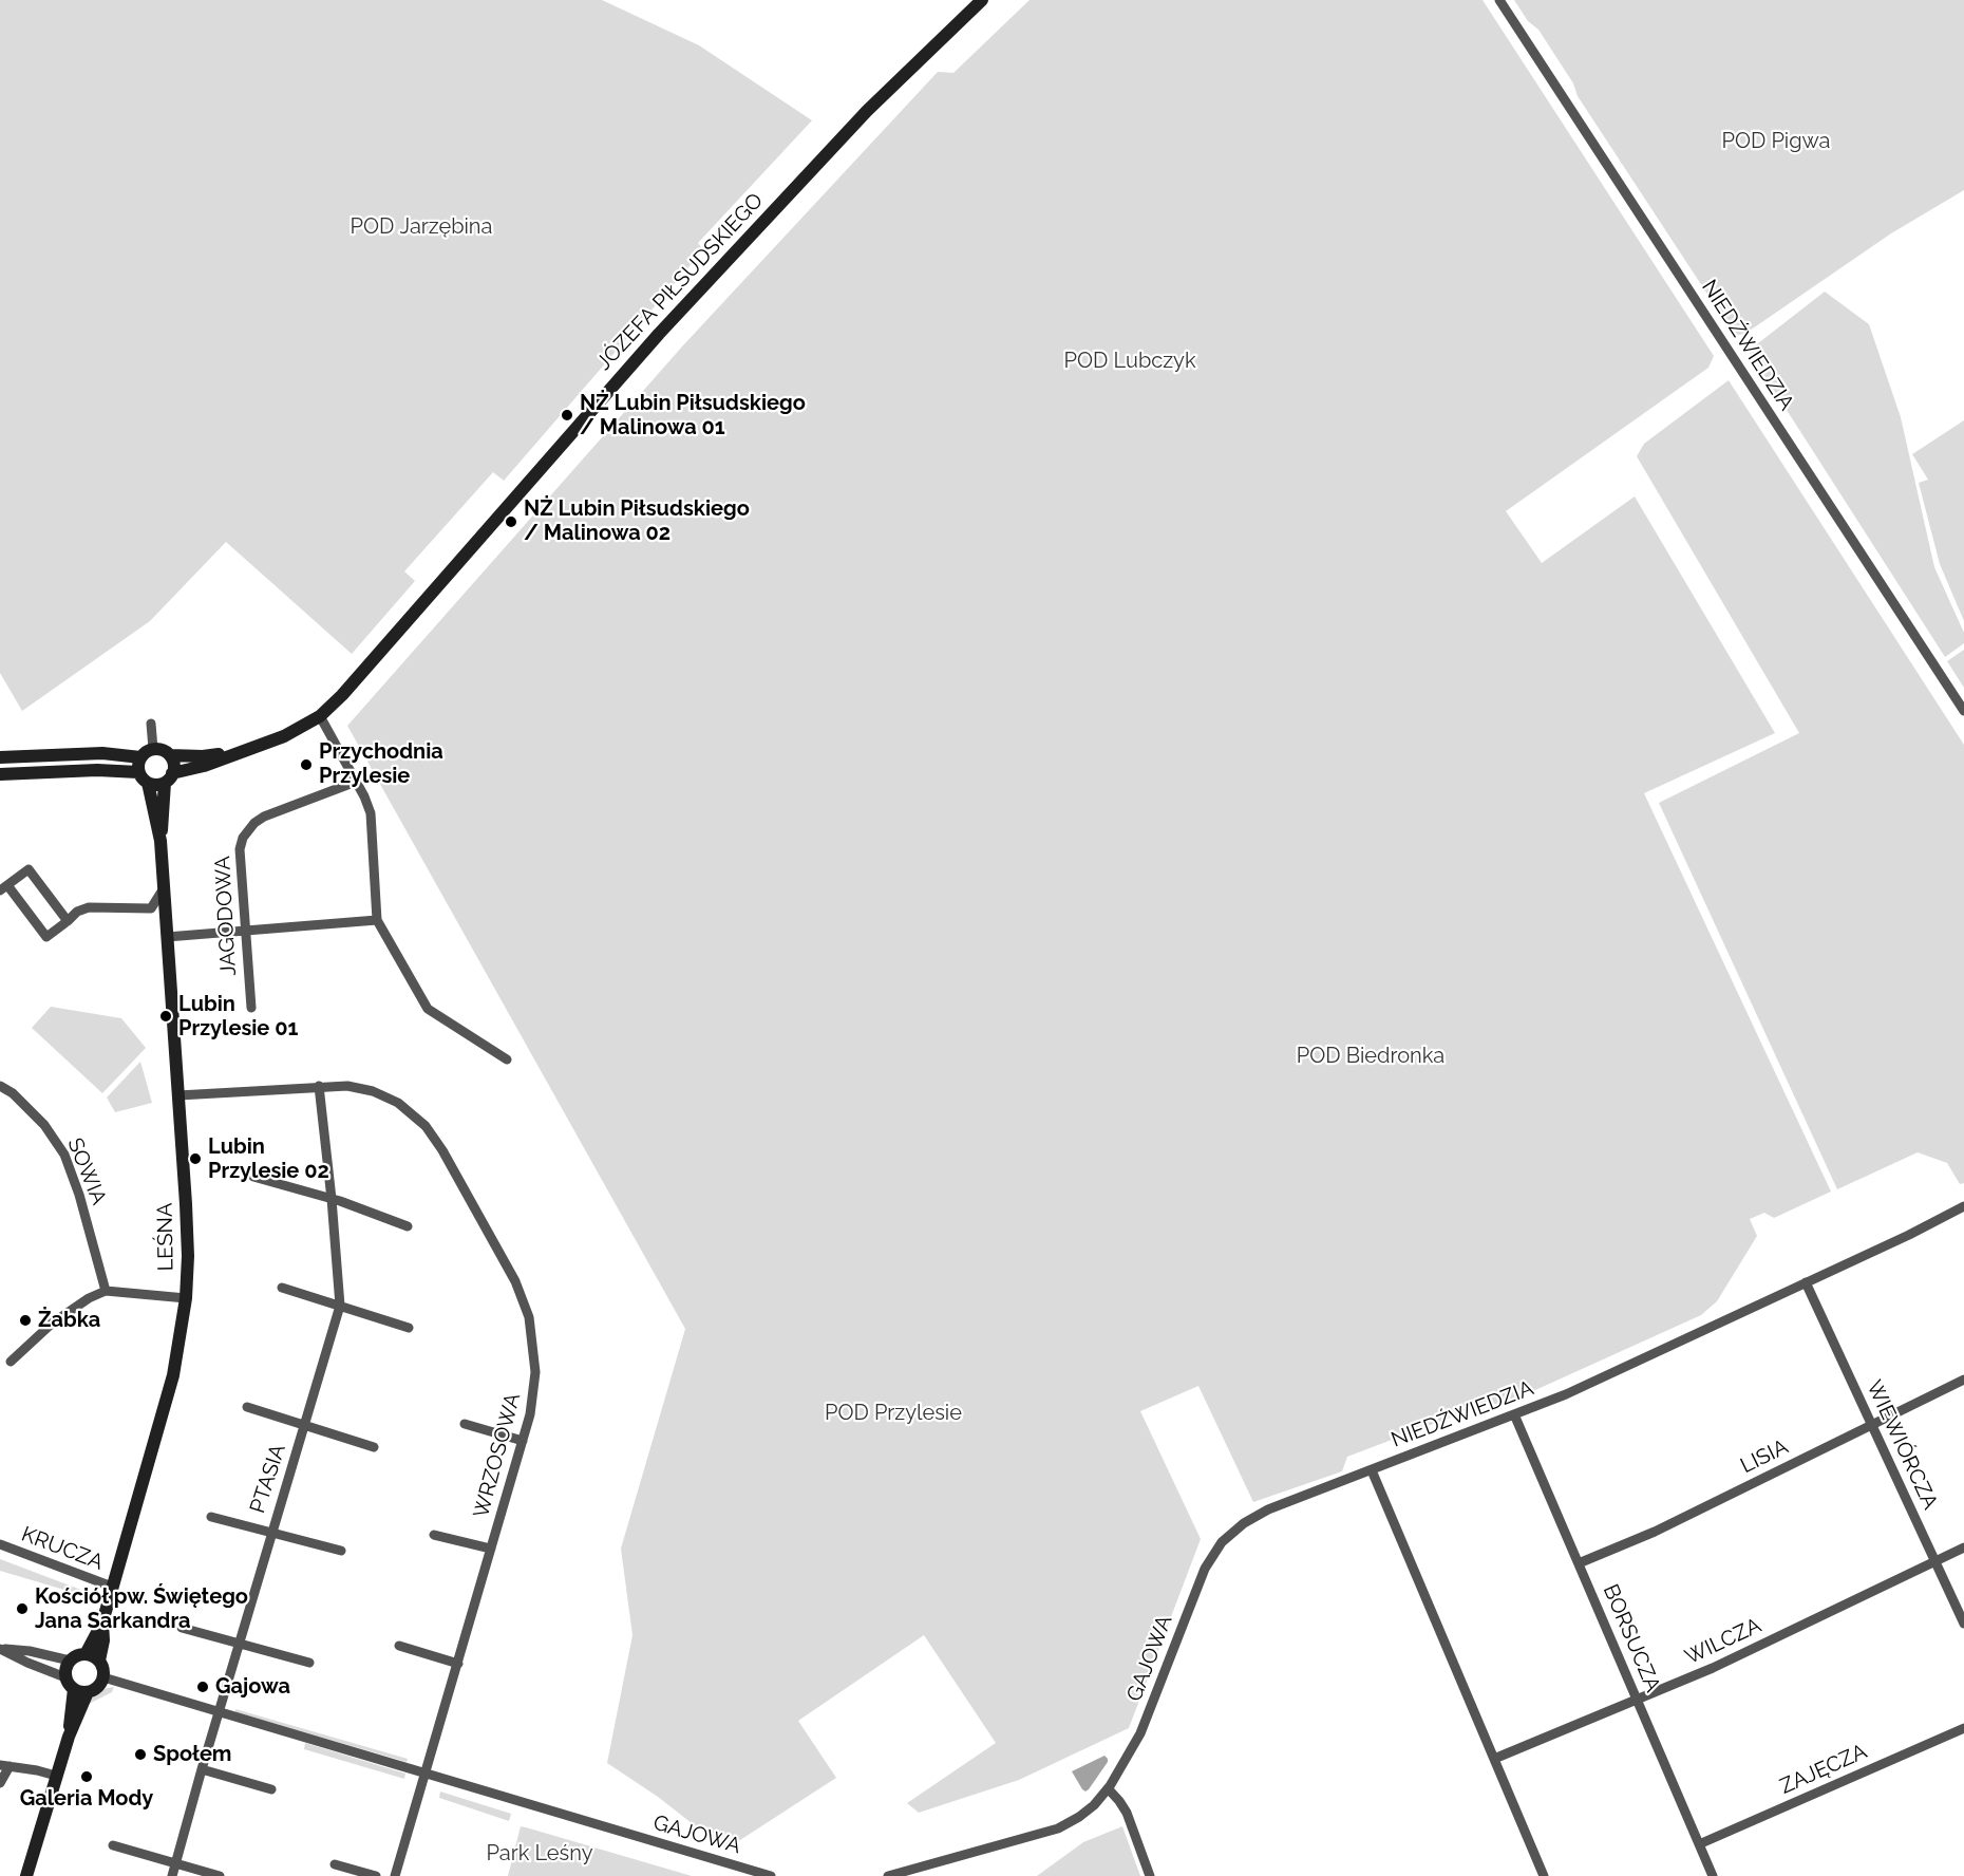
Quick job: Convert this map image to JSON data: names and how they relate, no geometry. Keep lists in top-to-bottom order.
{
  "streets": {
    "street": [
      "JÓZEFA PIŁSUDSKIEGO",
      "NIEDŹWIEDZIA",
      "JAGODOWA",
      "SOWIA",
      "LEŚNA",
      "WIEWIÓRCZA",
      "WRZOSOWA",
      "LISIA",
      "PTASIA",
      "KRUCZA",
      "BORSUCZA",
      "WILCZA",
      "GAJOWA",
      "ZAJĘCZA"
    ]
  },
  "crossings": [
    ["JÓZEFA PIŁSUDSKIEGO", "LEŚNA"],
    ["NIEDŹWIEDZIA", "WIEWIÓRCZA"],
    ["NIEDŹWIEDZIA", "BORSUCZA"],
    ["NIEDŹWIEDZIA", "WILCZA"],
    ["NIEDŹWIEDZIA", "GAJOWA"],
    ["LEŚNA", "WRZOSOWA"],
    ["LEŚNA", "KRUCZA"],
    ["LEŚNA", "GAJOWA"],
    ["WIEWIÓRCZA", "LISIA"],
    ["WIEWIÓRCZA", "WILCZA"],
    ["WRZOSOWA", "PTASIA"],
    ["WRZOSOWA", "GAJOWA"],
    ["LISIA", "BORSUCZA"],
    ["PTASIA", "GAJOWA"],
    ["BORSUCZA", "WILCZA"],
    ["BORSUCZA", "ZAJĘCZA"]
  ],
  "parks": [
    "POD Pigwa",
    "POD Jarzębina",
    "POD Lubczyk",
    "POD Biedronka",
    "POD Przylesie",
    "Park Leśny"
  ],
  "places": [
    "NŻ Lubin Piłsudskiego / Malinowa 01",
    "NŻ Lubin Piłsudskiego / Malinowa 02",
    "Przychodnia Przylesie",
    "Lubin Przylesie 01",
    "Lubin Przylesie 02",
    "Żabka",
    "Kościół pw. Świętego Jana Sarkandra",
    "Gajowa",
    "Społem",
    "Galeria Mody"
  ]
}
